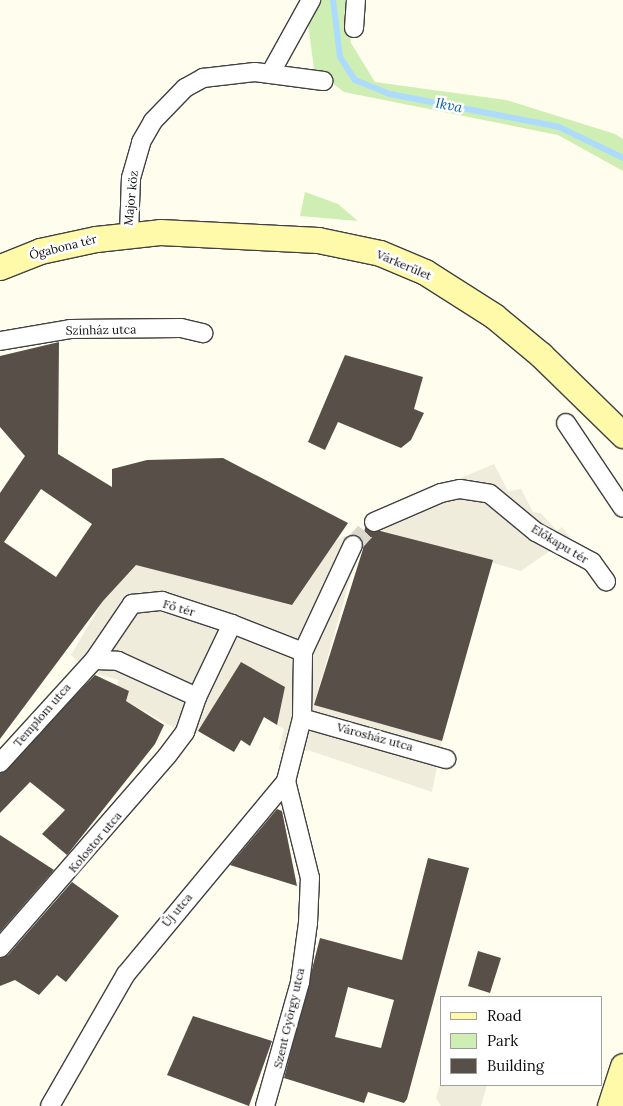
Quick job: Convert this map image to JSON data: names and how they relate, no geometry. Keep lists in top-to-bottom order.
{
  "streets": {
    "street": [
      "Major köz",
      "Ógabona tér",
      "Várkerület",
      "Színház utca",
      "Előkapu tér",
      "Fő tér",
      "Templom utca",
      "Városház utca",
      "Kolostor utca",
      "Új utca",
      "Szent György utca"
    ]
  },
  "crossings": [
    ["Major köz", "Ógabona tér"],
    ["Major köz", "Várkerület"],
    ["Ógabona tér", "Várkerület"],
    ["Fő tér", "Templom utca"],
    ["Városház utca", "Új utca"],
    ["Új utca", "Szent György utca"]
  ],
  "water": ["Ikva"],
  "legend": ["Road", "Park", "Building"]
}
